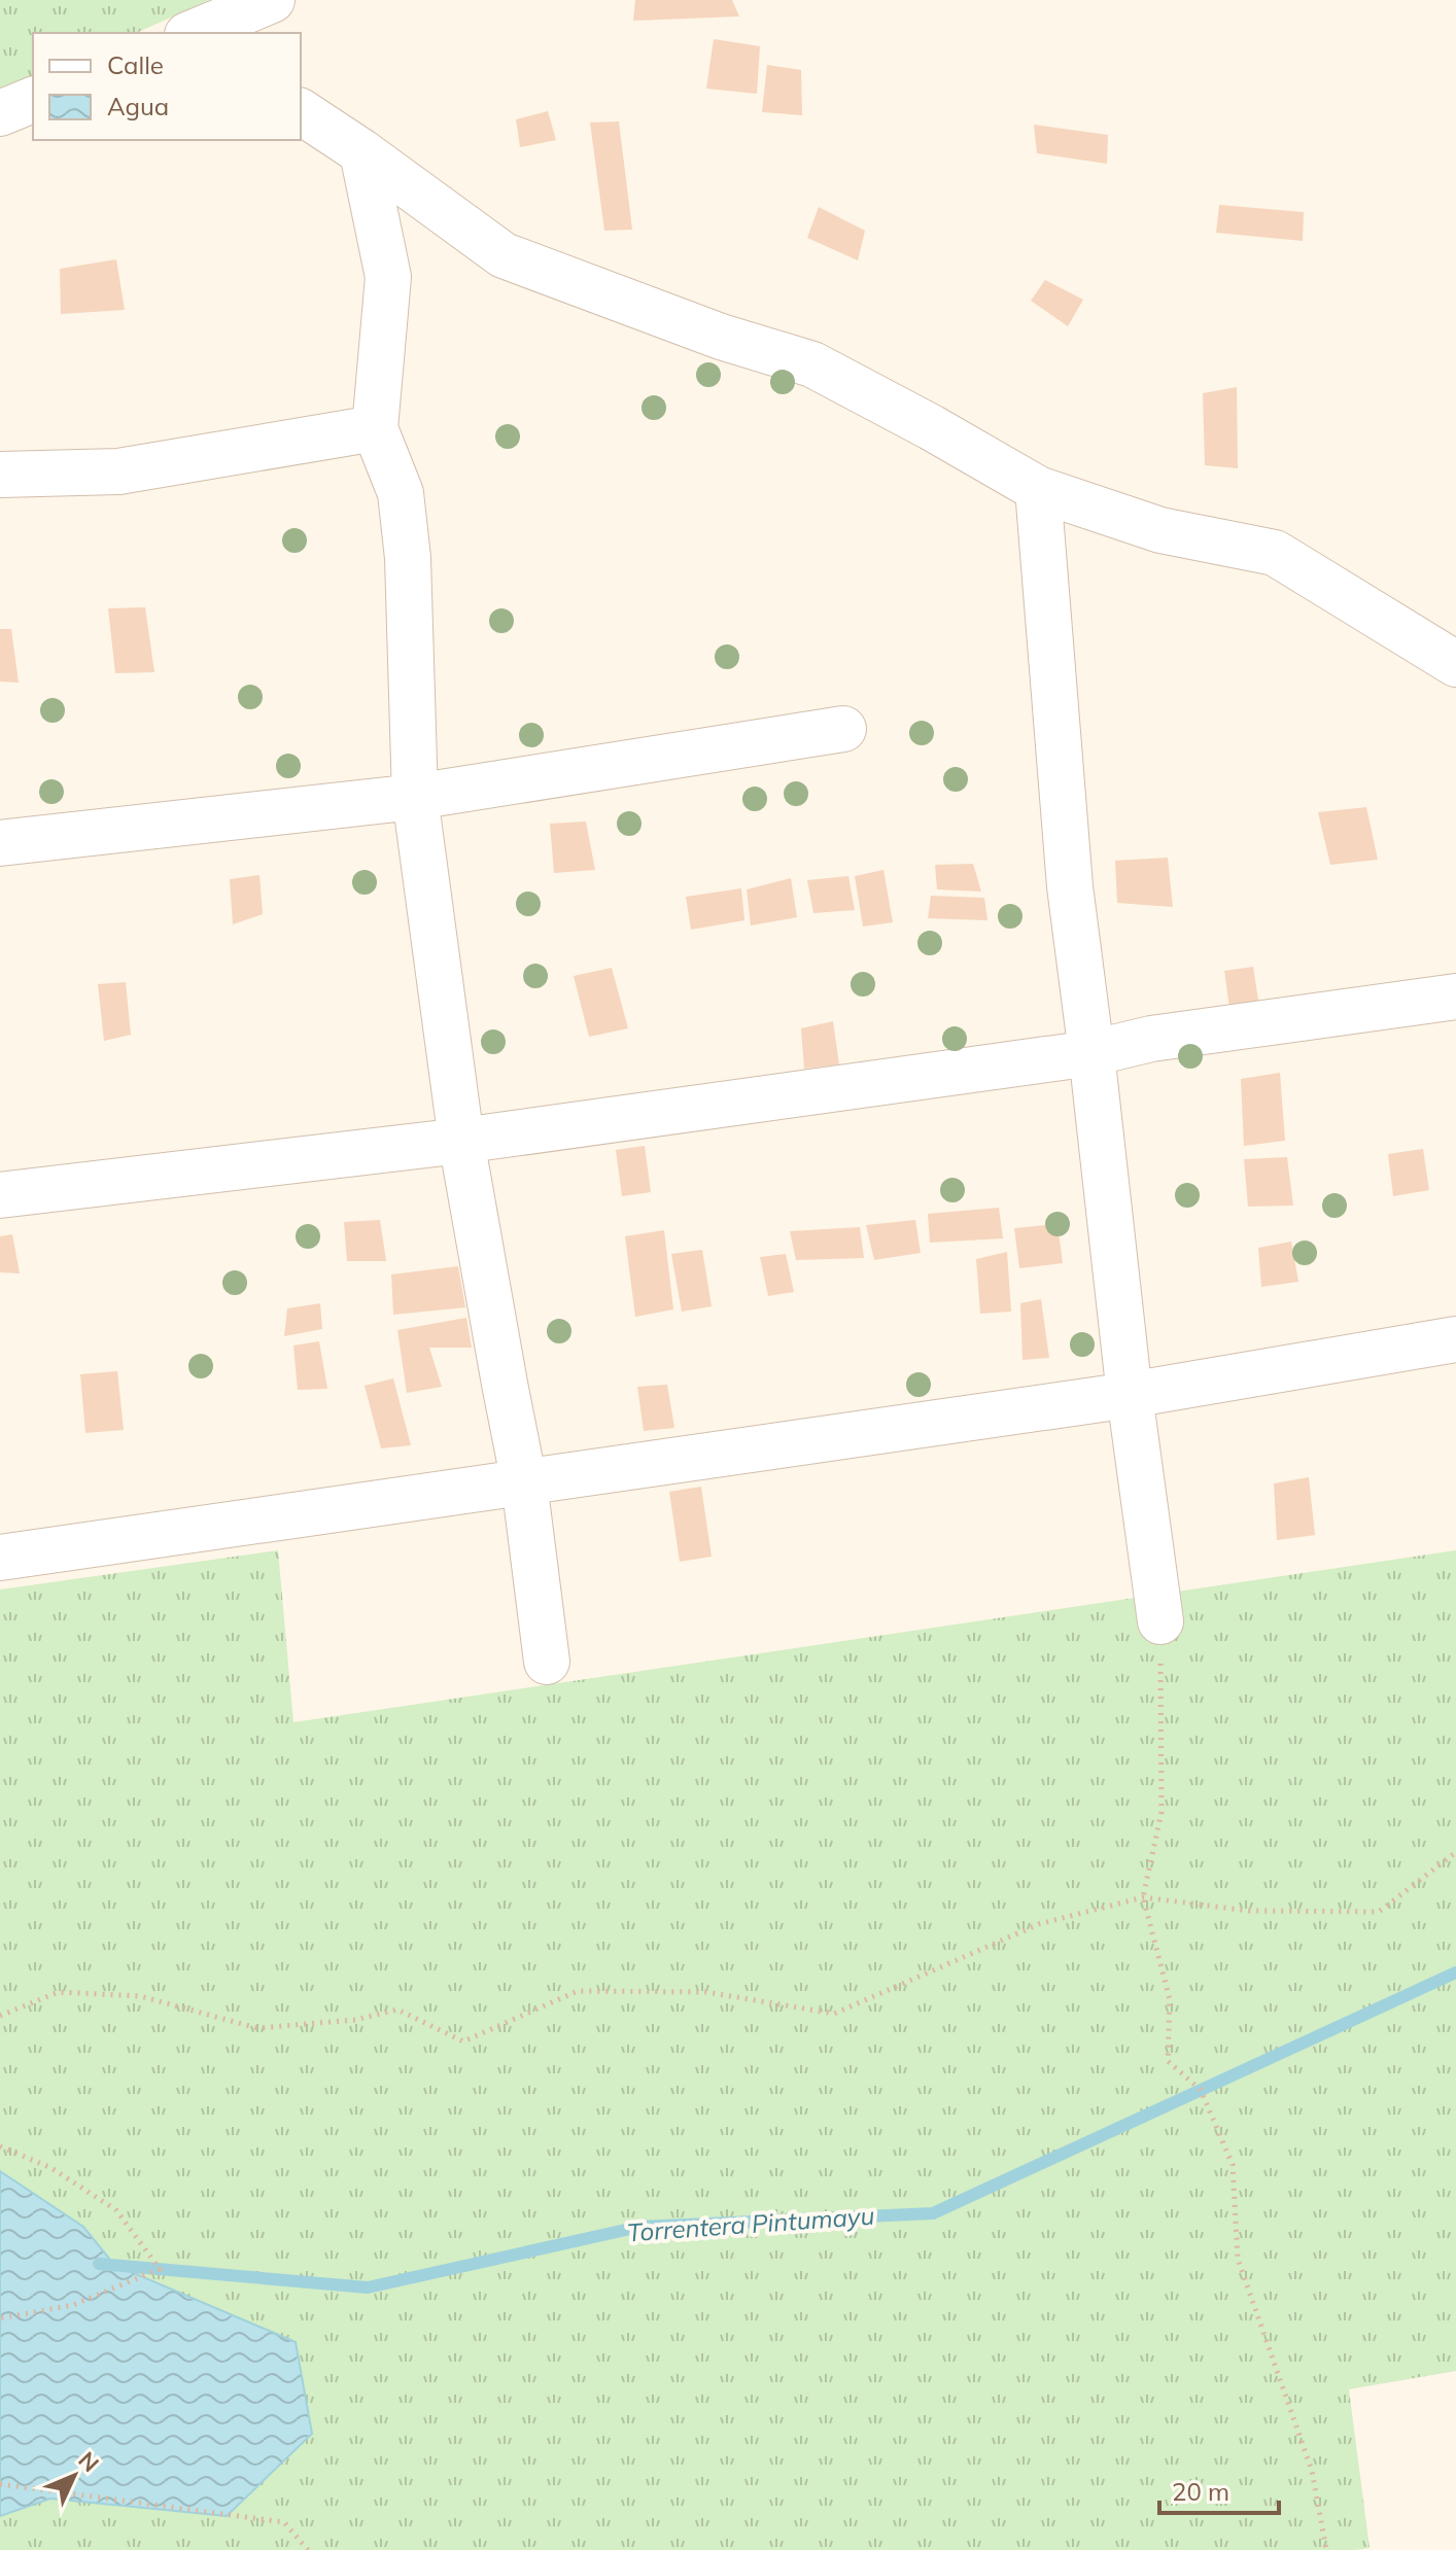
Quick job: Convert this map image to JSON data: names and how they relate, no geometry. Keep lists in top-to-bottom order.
{
  "water": ["Torrentera Pintumayu"],
  "legend": ["Calle", "Agua"],
  "scale_bar": "20 m",
  "north": "top right"
}
